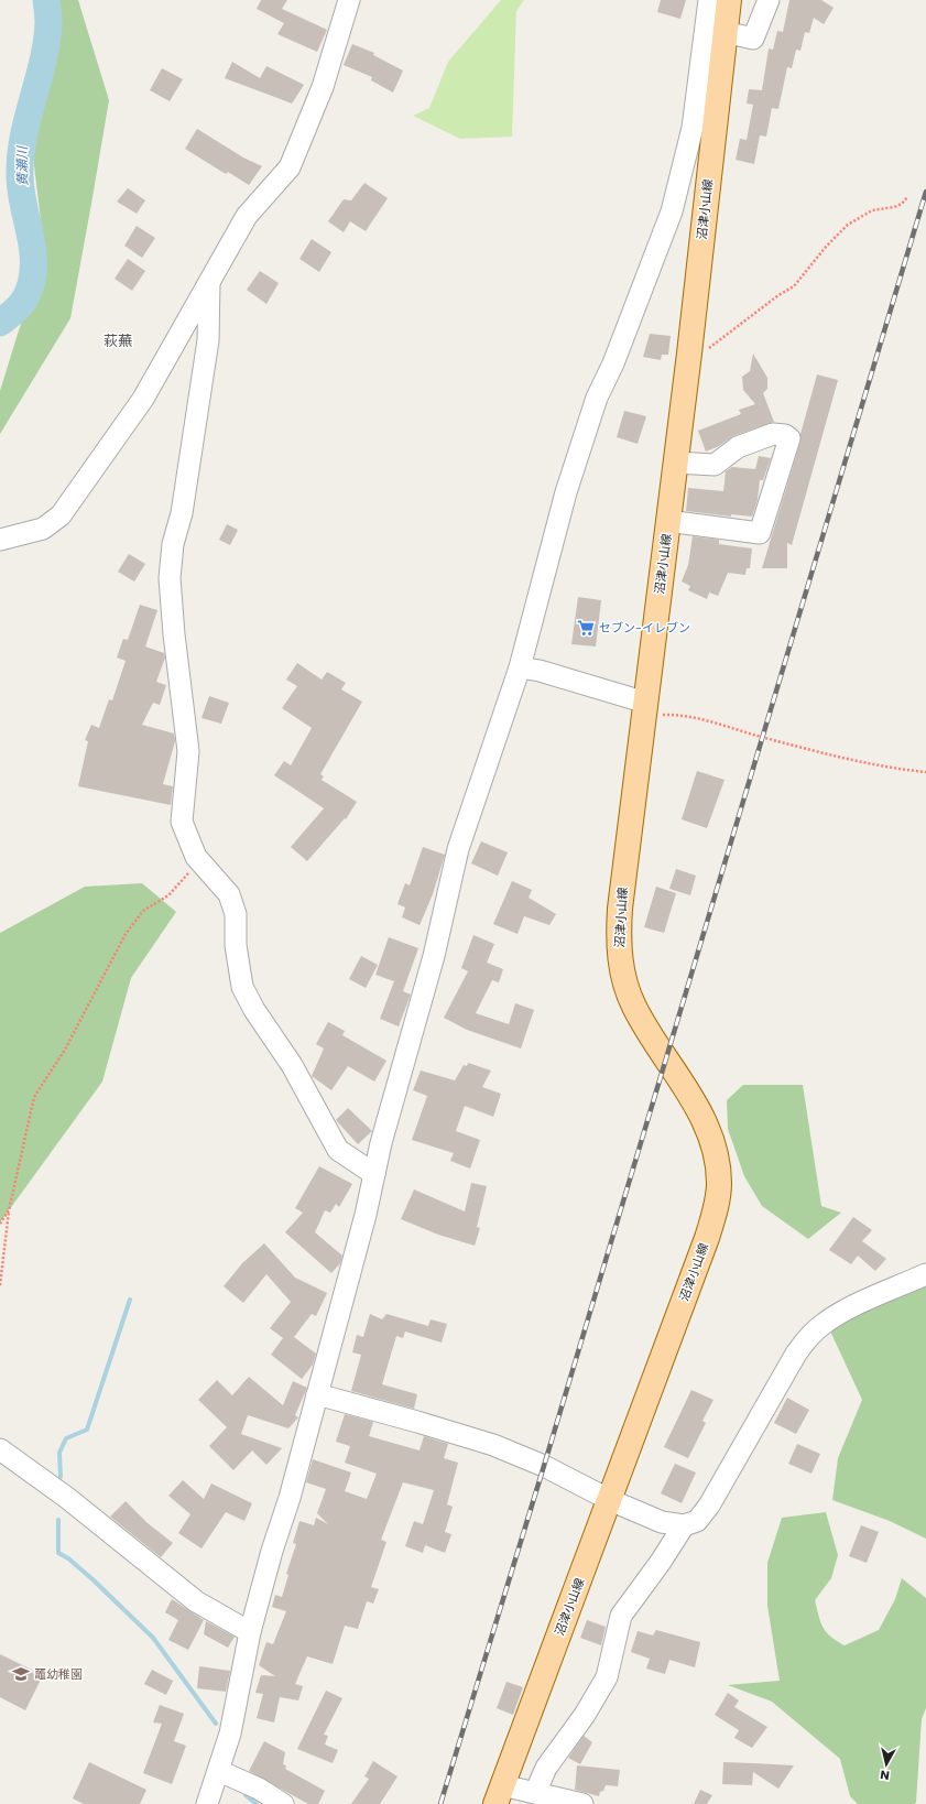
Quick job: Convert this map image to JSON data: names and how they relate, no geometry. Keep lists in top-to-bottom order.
{
  "streets": {
    "main road": ["沼津小山線"]
  },
  "districts": ["萩蕪"],
  "water": ["黄瀬川"],
  "places": {
    "supermarket": ["セブン-イレブン"],
    "school or university": ["竈幼稚園"]
  },
  "north": "bottom"
}
